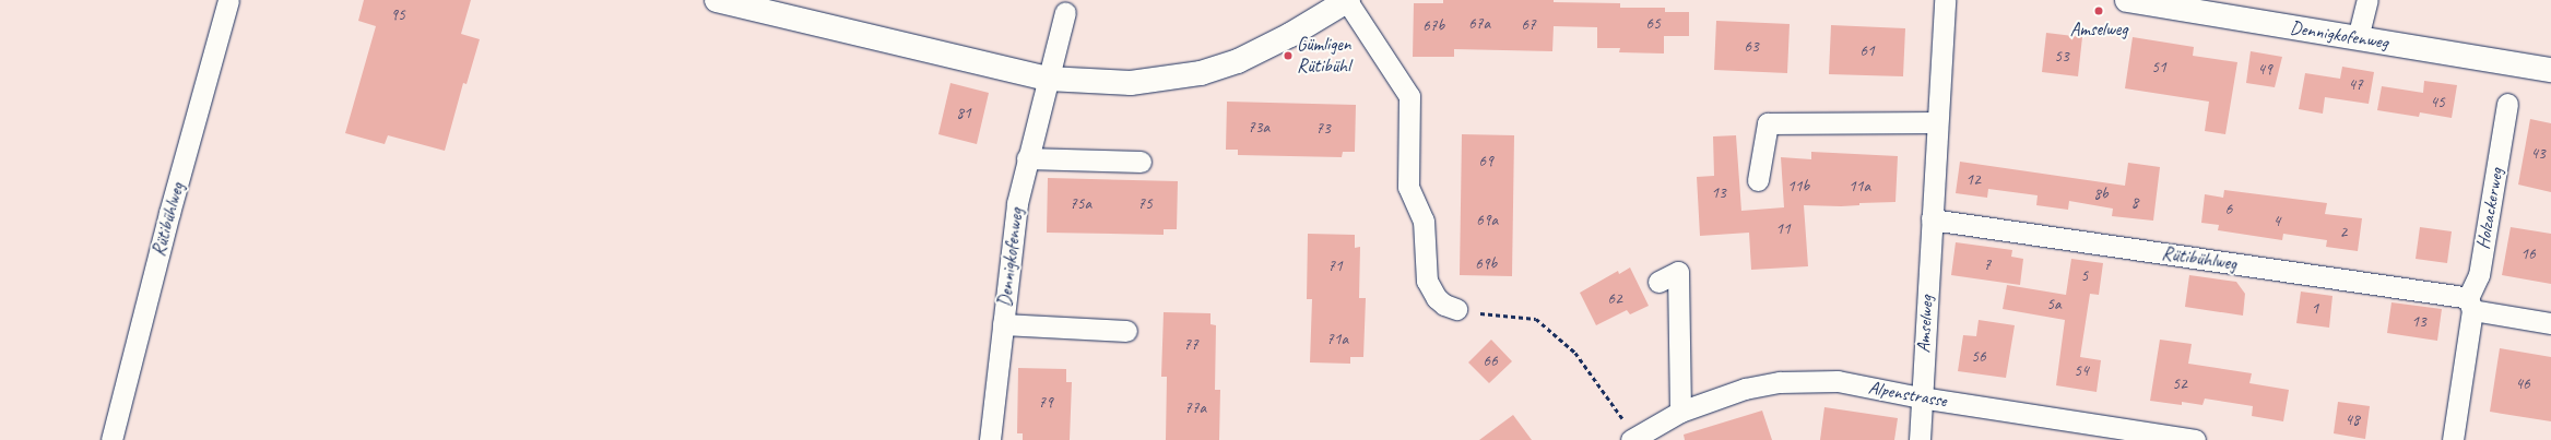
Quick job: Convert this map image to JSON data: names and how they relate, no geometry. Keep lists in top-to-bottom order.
{
  "streets": {
    "street": [
      "Dennigkofenweg",
      "Holzackerweg",
      "Rütibühlweg",
      "Amselweg",
      "Alpenstrasse"
    ]
  },
  "crossings": [
    ["Holzackerweg", "Rütibühlweg"],
    ["Rütibühlweg", "Amselweg"],
    ["Amselweg", "Alpenstrasse"]
  ],
  "places": ["Amselweg", "Gümligen Rütibühl"],
  "house_numbers": [
    "95",
    "67a",
    "65",
    "67",
    "67b",
    "63",
    "61",
    "53",
    "51",
    "49",
    "47",
    "45",
    "81",
    "73a",
    "73",
    "43",
    "69",
    "12",
    "11b",
    "11a",
    "13",
    "8b",
    "8",
    "75a",
    "75",
    "6",
    "69a",
    "4",
    "11",
    "2",
    "16",
    "69b",
    "7",
    "71",
    "5",
    "62",
    "5a",
    "1",
    "13",
    "71a",
    "77",
    "56",
    "66",
    "54",
    "52",
    "46",
    "79",
    "77a",
    "48"
  ]
}
